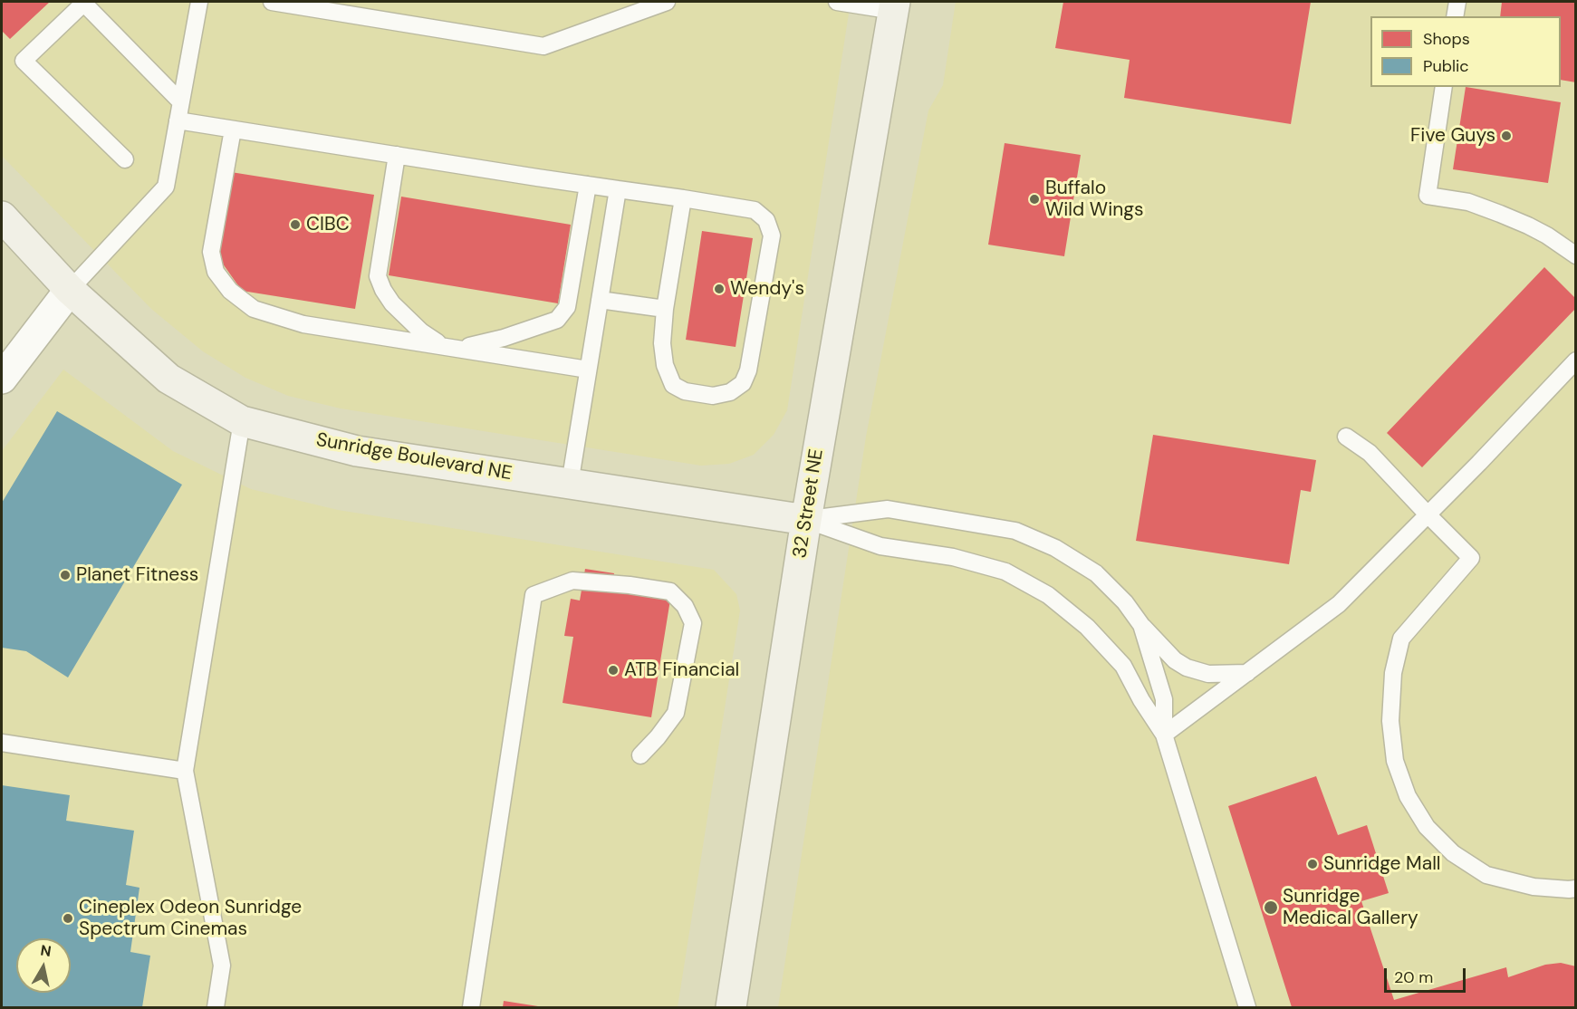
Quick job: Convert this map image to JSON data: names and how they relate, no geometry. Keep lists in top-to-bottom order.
{
  "streets": {
    "street": ["Sunridge Boulevard NE", "32 Street NE"]
  },
  "crossings": [
    ["Sunridge Boulevard NE", "32 Street NE"]
  ],
  "places": [
    "Five Guys",
    "Buffalo Wild Wings",
    "CIBC",
    "Wendy's",
    "Planet Fitness",
    "ATB Financial",
    "Sunridge Mall",
    "Sunridge Medical Gallery",
    "Cineplex Odeon Sunridge Spectrum Cinemas"
  ],
  "legend": ["Shops", "Public"],
  "scale_bar": "20 m",
  "north": "top"
}
